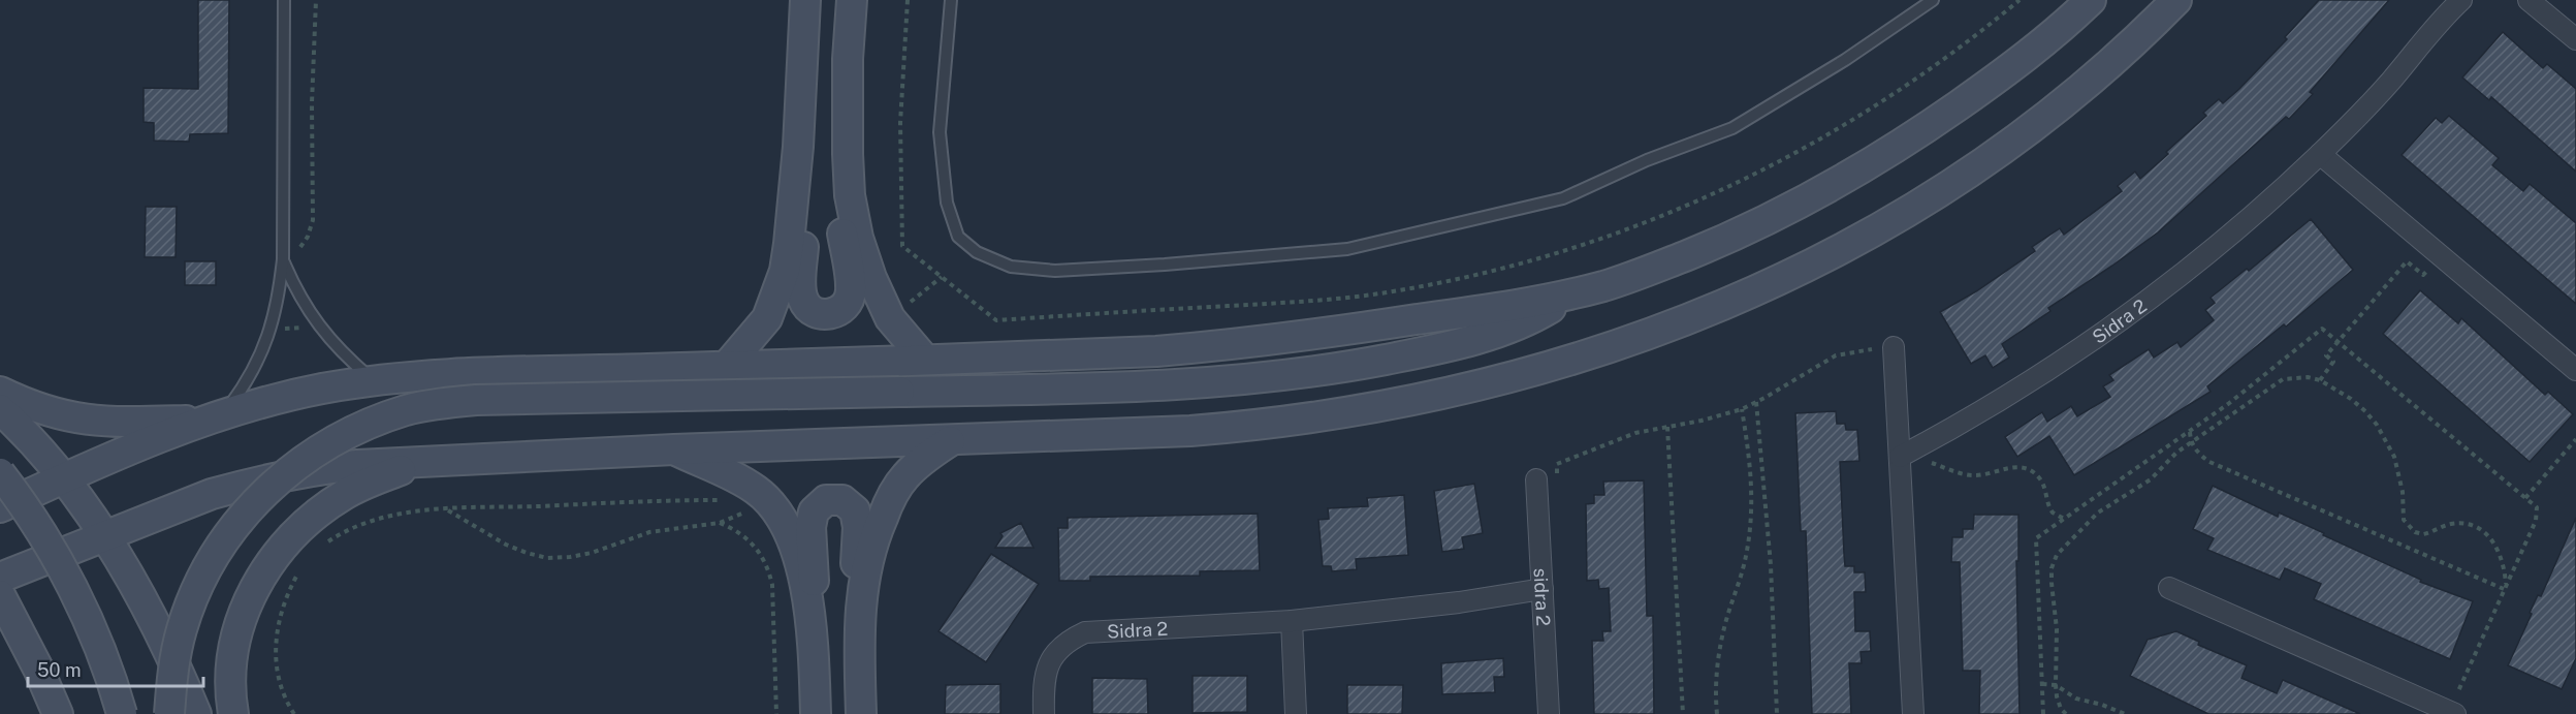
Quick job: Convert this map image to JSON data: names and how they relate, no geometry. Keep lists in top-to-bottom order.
{
  "streets": {
    "street": ["Sidra 2", "sidra 2"]
  },
  "crossings": [
    ["Sidra 2", "sidra 2"]
  ],
  "scale_bar": "50 m"
}
